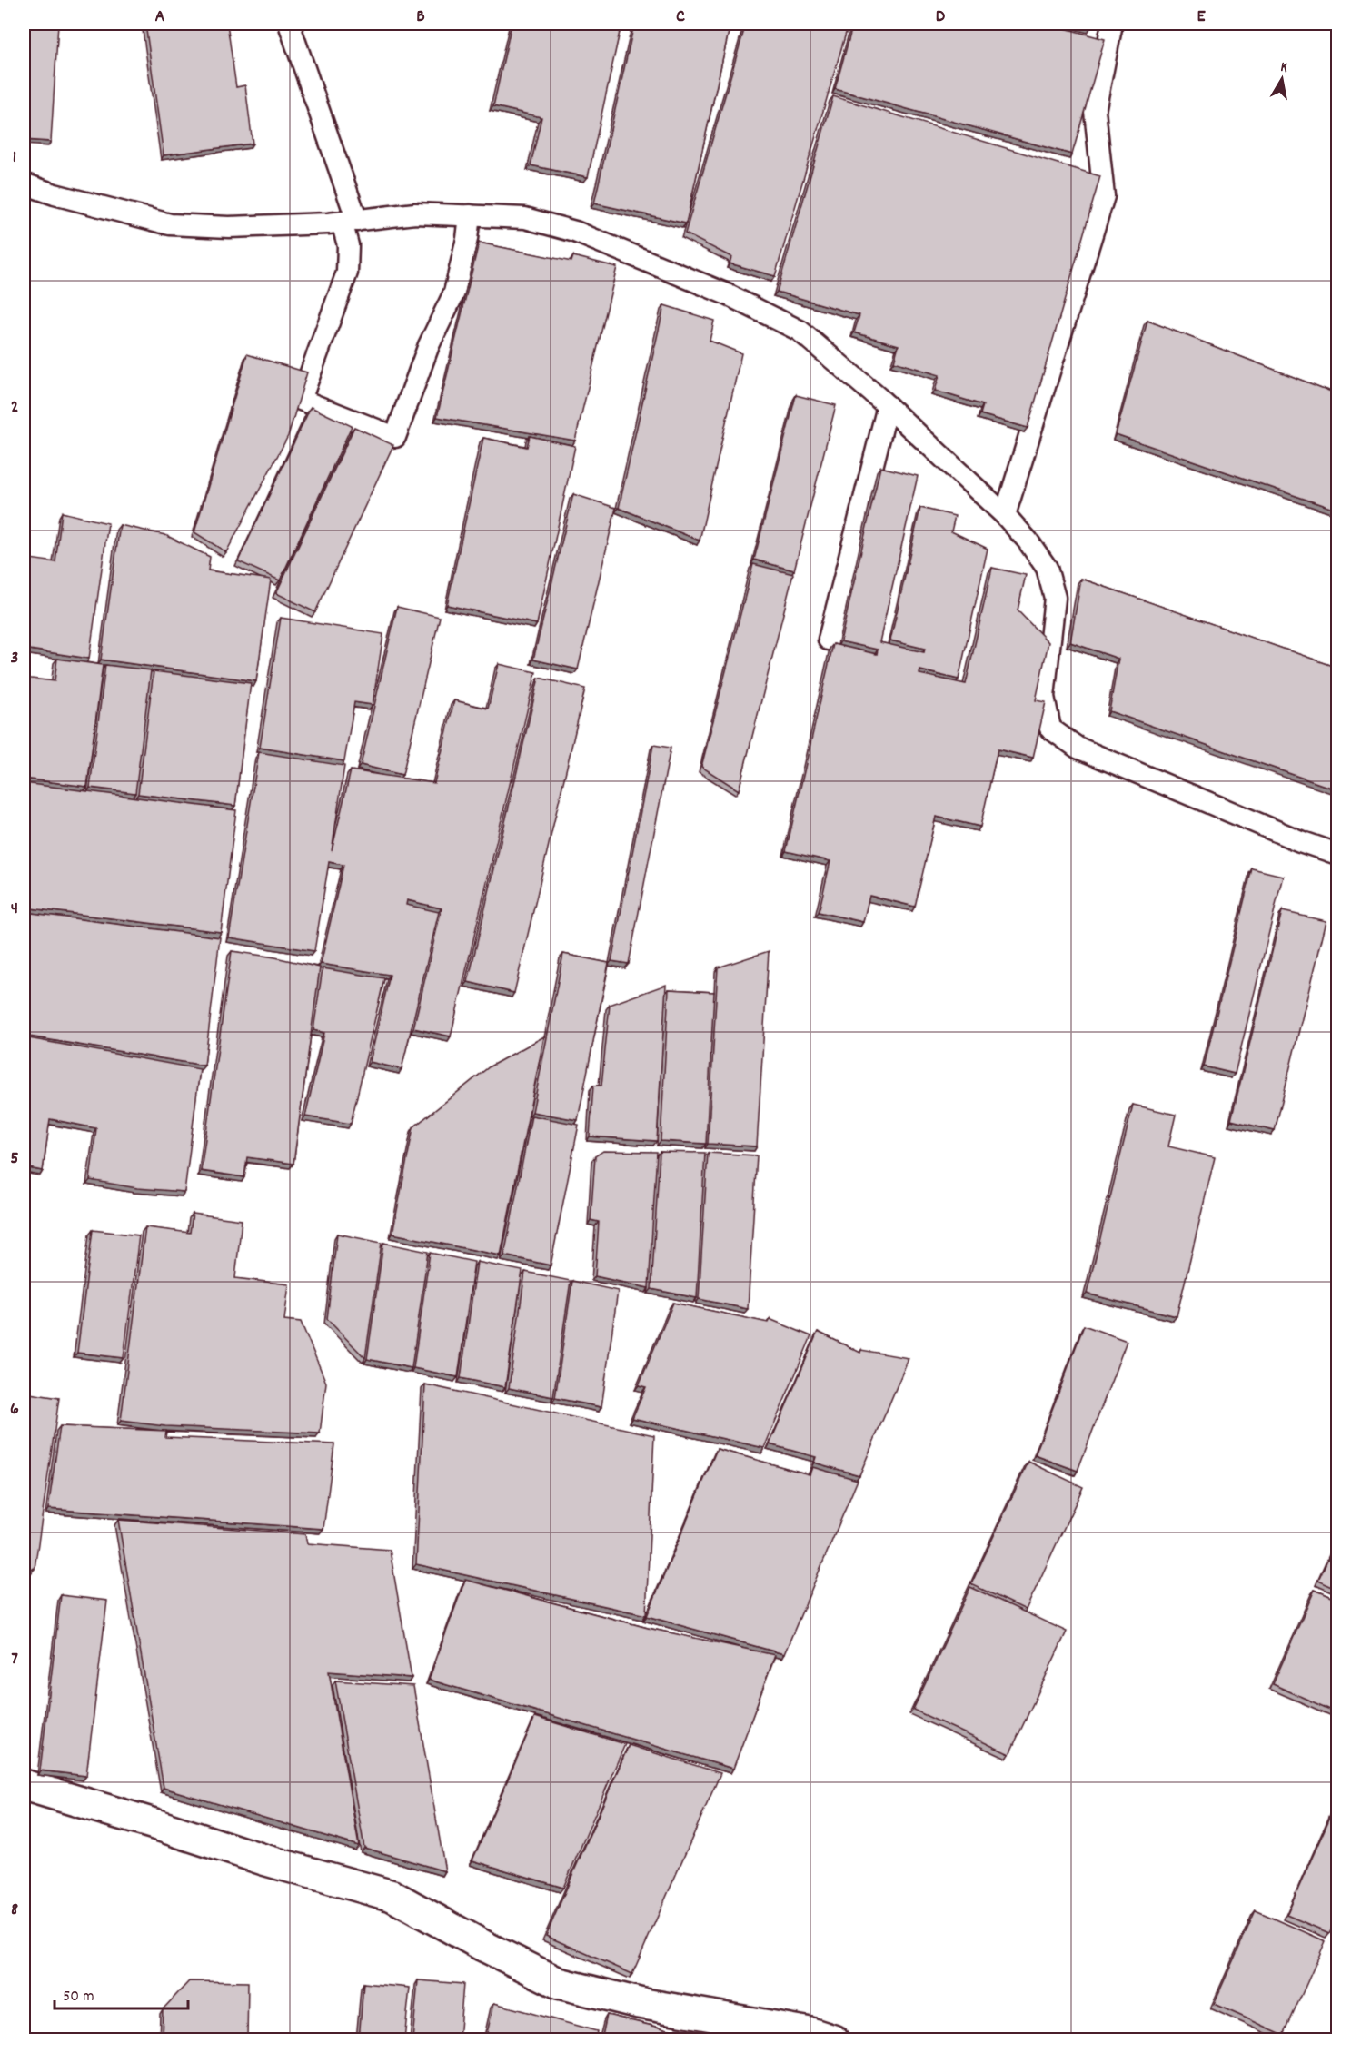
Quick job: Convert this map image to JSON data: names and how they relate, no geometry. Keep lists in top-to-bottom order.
{
  "scale_bar": "50 m",
  "north": "top",
  "grid": {
    "columns": [
      "A",
      "B",
      "C",
      "D",
      "E"
    ],
    "rows": [
      "1",
      "2",
      "3",
      "4",
      "5",
      "6",
      "7",
      "8"
    ]
  }
}
